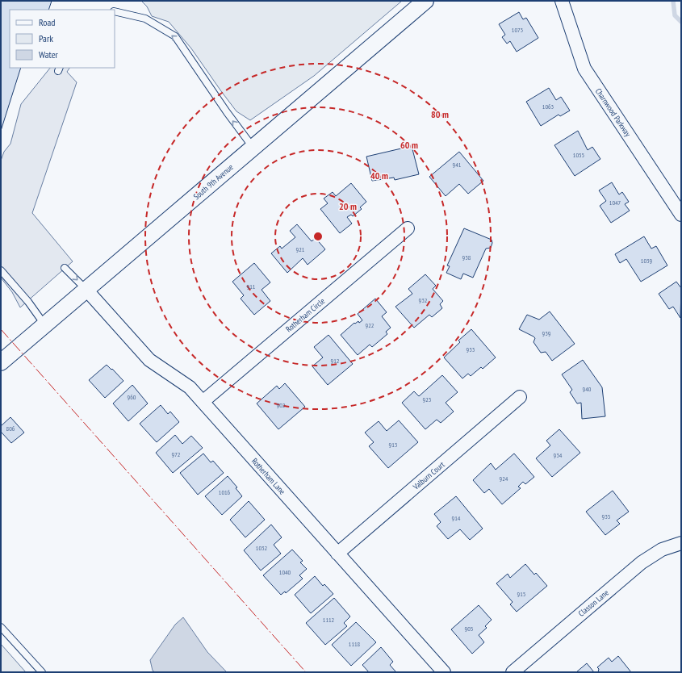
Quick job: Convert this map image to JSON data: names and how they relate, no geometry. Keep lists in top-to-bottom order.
{
  "streets": {
    "street": [
      "Charnwood Parkway",
      "South 9th Avenue",
      "Rotherham Circle",
      "Valburn Court",
      "Rotherham Lane",
      "Classon Lane"
    ]
  },
  "crossings": [
    ["South 9th Avenue", "Rotherham Lane"],
    ["Rotherham Circle", "Rotherham Lane"],
    ["Valburn Court", "Rotherham Lane"]
  ],
  "house_numbers": [
    "1073",
    "1063",
    "1055",
    "941",
    "1047",
    "921",
    "938",
    "1039",
    "911",
    "932",
    "922",
    "939",
    "933",
    "912",
    "940",
    "960",
    "923",
    "902",
    "806",
    "913",
    "972",
    "934",
    "924",
    "1016",
    "935",
    "914",
    "1032",
    "1040",
    "915",
    "1112",
    "905",
    "1118"
  ],
  "legend": ["Road", "Park", "Water"],
  "rings": [
    "80 m",
    "60 m",
    "40 m",
    "20 m"
  ]
}
